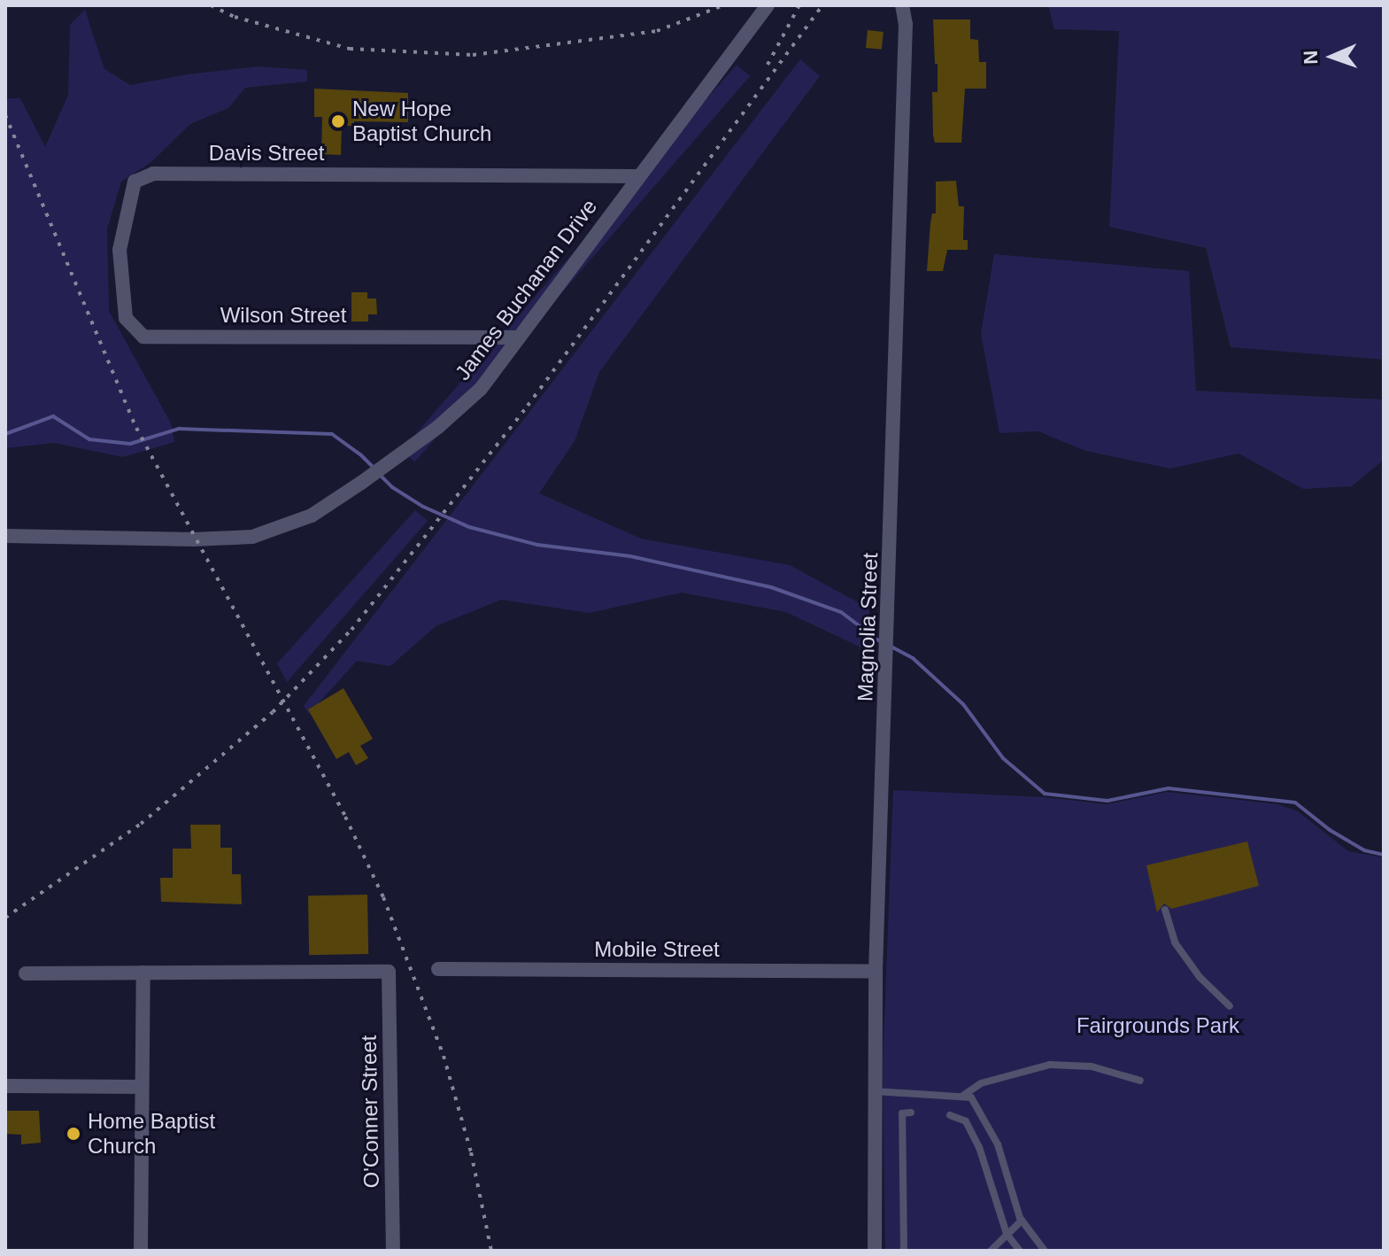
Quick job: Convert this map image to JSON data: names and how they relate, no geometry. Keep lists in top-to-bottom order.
{
  "streets": {
    "street": [
      "Davis Street",
      "James Buchanan Drive",
      "Wilson Street",
      "Magnolia Street",
      "Mobile Street",
      "O'Conner Street"
    ]
  },
  "crossings": [
    ["Davis Street", "James Buchanan Drive"],
    ["Davis Street", "Wilson Street"],
    ["James Buchanan Drive", "Wilson Street"],
    ["Magnolia Street", "Mobile Street"]
  ],
  "parks": ["Fairgrounds Park"],
  "places": ["New Hope Baptist Church", "Home Baptist Church"],
  "north": "left"
}
